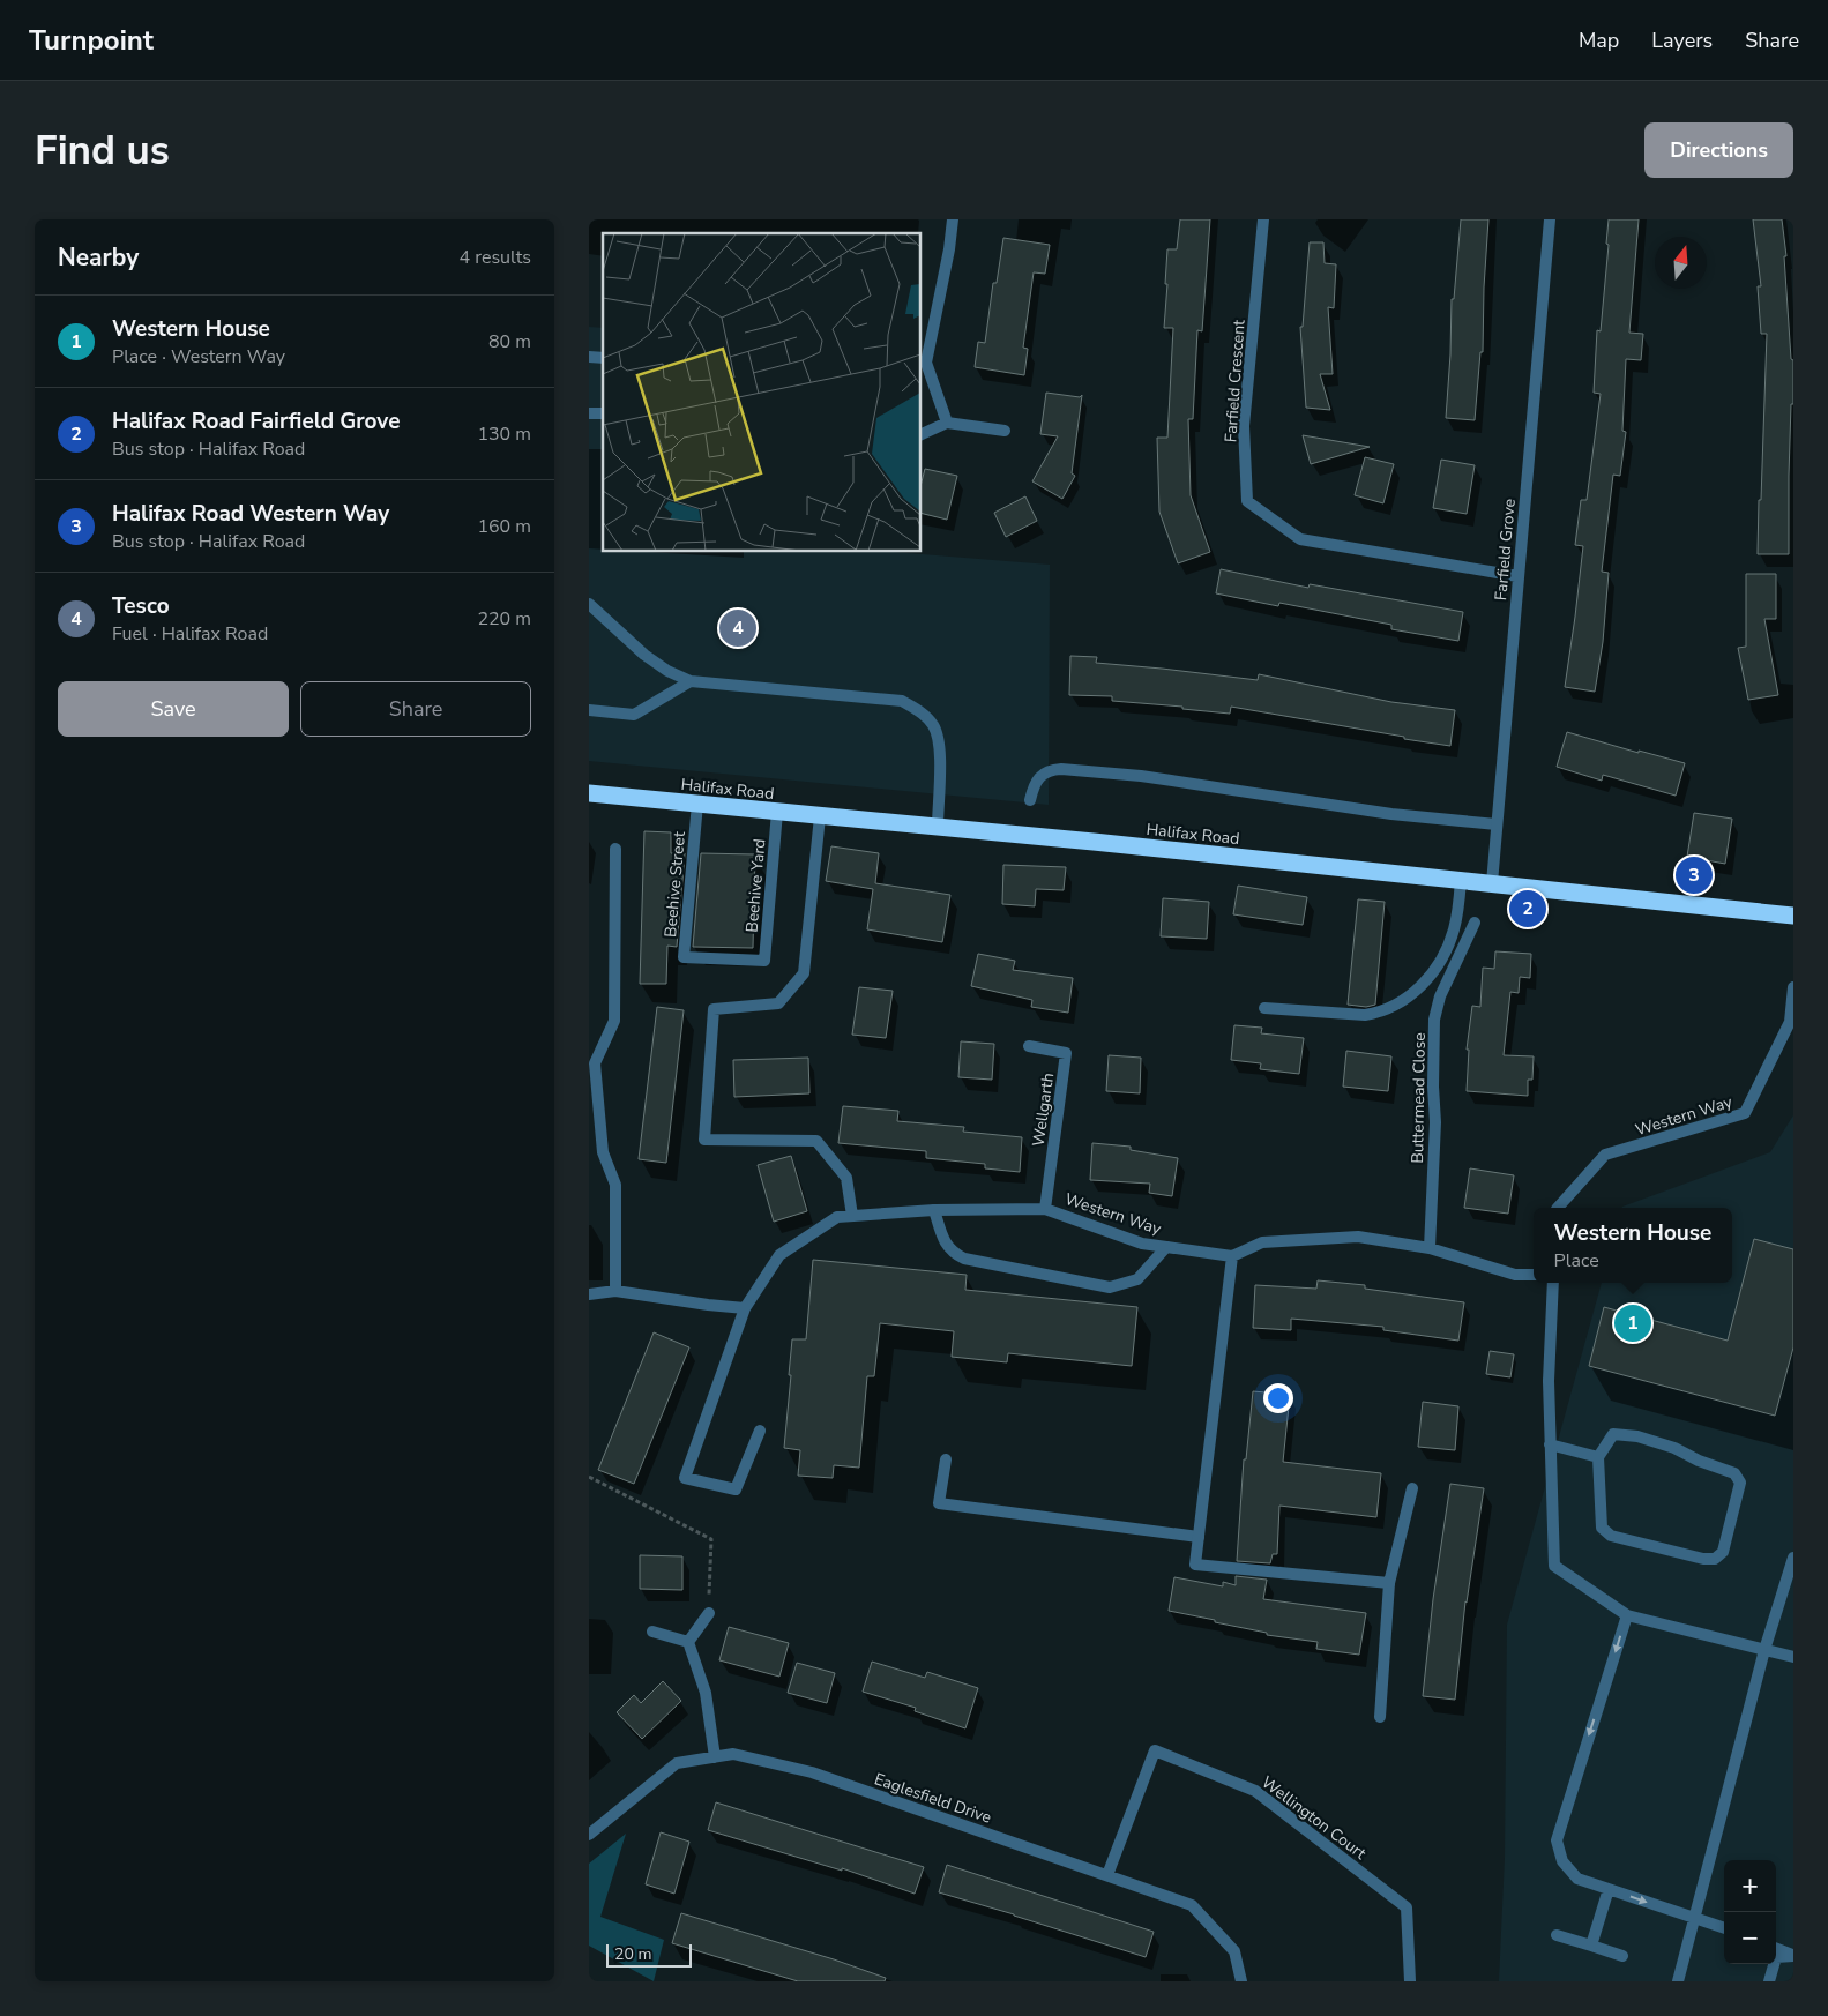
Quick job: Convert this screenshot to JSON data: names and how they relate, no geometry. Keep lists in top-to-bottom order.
{
  "streets": {
    "highway": ["Halifax Road"],
    "street": [
      "Farfield Crescent",
      "Farfield Grove",
      "Beehive Street",
      "Beehive Yard",
      "Buttermead Close",
      "Wellgarth",
      "Western Way",
      "Eaglesfield Drive",
      "Wellington Court"
    ]
  },
  "crossings": [
    ["Farfield Crescent", "Farfield Grove"],
    ["Farfield Grove", "Halifax Road"],
    ["Halifax Road", "Beehive Street"],
    ["Halifax Road", "Beehive Yard"],
    ["Beehive Street", "Beehive Yard"],
    ["Wellgarth", "Western Way"],
    ["Eaglesfield Drive", "Wellington Court"]
  ],
  "scale_bar": "20 m",
  "north": "top",
  "page": {
    "header": "Turnpoint",
    "nav": ["Map", "Layers", "Share"],
    "buttons": [
      "Directions",
      ["Save", "Share"]
    ],
    "title": "Find us",
    "heading": ["Nearby", "4 results"],
    "list": [
      {
        "mark": "1",
        "name": "Western House",
        "note": "Place · Western Way",
        "value": "80 m"
      },
      {
        "mark": "2",
        "name": "Halifax Road Fairfield Grove",
        "note": "Bus stop · Halifax Road",
        "value": "130 m"
      },
      {
        "mark": "3",
        "name": "Halifax Road Western Way",
        "note": "Bus stop · Halifax Road",
        "value": "160 m"
      },
      {
        "mark": "4",
        "name": "Tesco",
        "note": "Fuel · Halifax Road",
        "value": "220 m"
      }
    ],
    "pins": [
      "4",
      "3",
      "2",
      "1"
    ],
    "popup": ["Western House", "Place"],
    "map_buttons": ["+", "−"],
    "scale": "20 m"
  }
}
